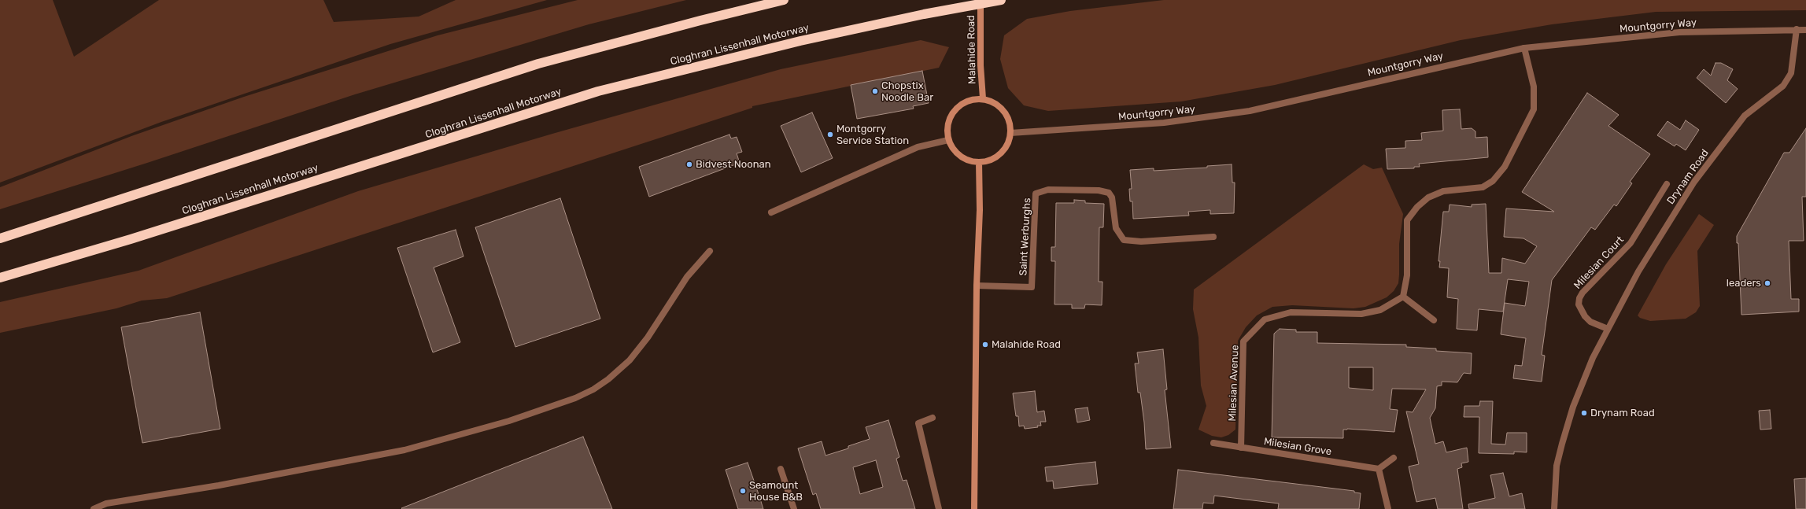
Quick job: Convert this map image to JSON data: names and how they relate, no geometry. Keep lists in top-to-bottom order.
{
  "streets": {
    "highway": ["Cloghran Lissenhall Motorway"],
    "main road": ["Malahide Road"],
    "street": [
      "Mountgorry Way",
      "Drynam Road",
      "Saint Werburghs",
      "Milesian Court",
      "Milesian Avenue",
      "Milesian Grove"
    ]
  },
  "crossings": [
    ["Mountgorry Way", "Malahide Road"],
    ["Mountgorry Way", "Drynam Road"],
    ["Drynam Road", "Milesian Court"],
    ["Milesian Avenue", "Milesian Grove"]
  ],
  "places": [
    "Chopstix Noodle Bar",
    "Montgorry Service Station",
    "Bidvest Noonan",
    "leaders",
    "Malahide Road",
    "Drynam Road",
    "Seamount House B&B"
  ]
}
